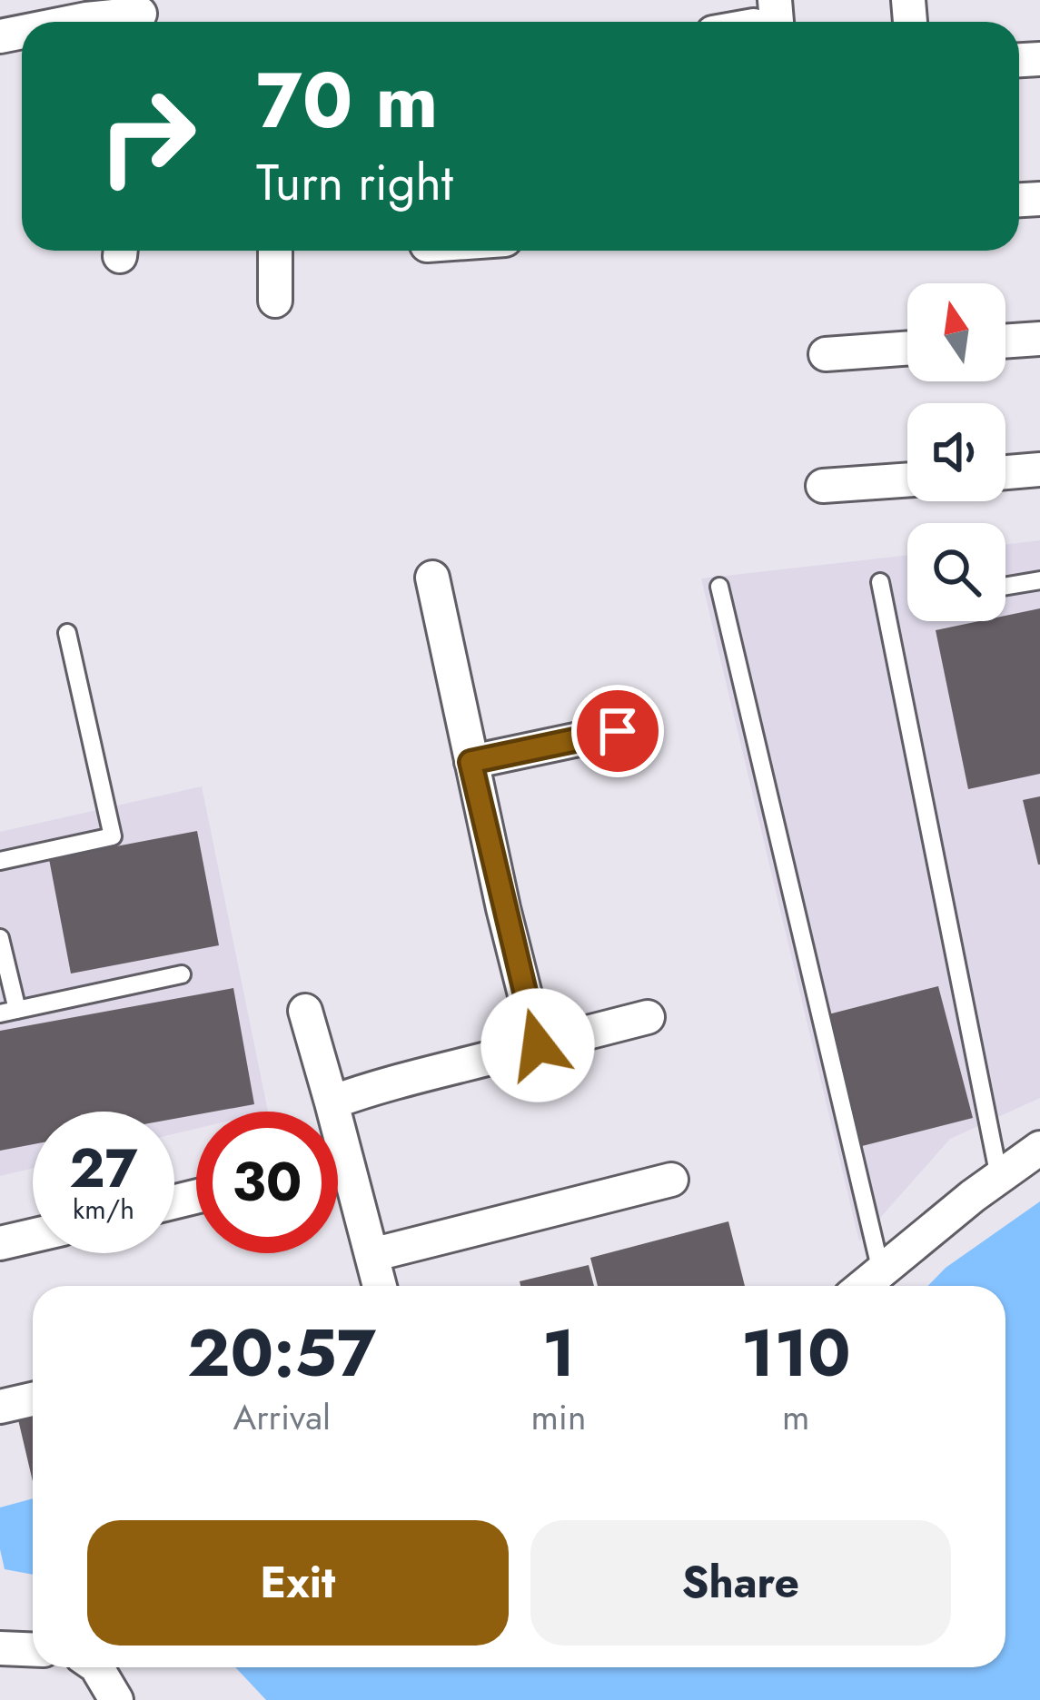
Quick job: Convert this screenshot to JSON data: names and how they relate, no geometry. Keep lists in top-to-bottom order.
{
  "north": "top",
  "page": {
    "turn": ["70 m", "Turn right"],
    "speed": "27 km/h",
    "limit": "30",
    "eta": [
      "20:57",
      "Arrival",
      "1",
      "min",
      "110",
      "m"
    ],
    "buttons": ["Exit", "Share"]
  }
}
